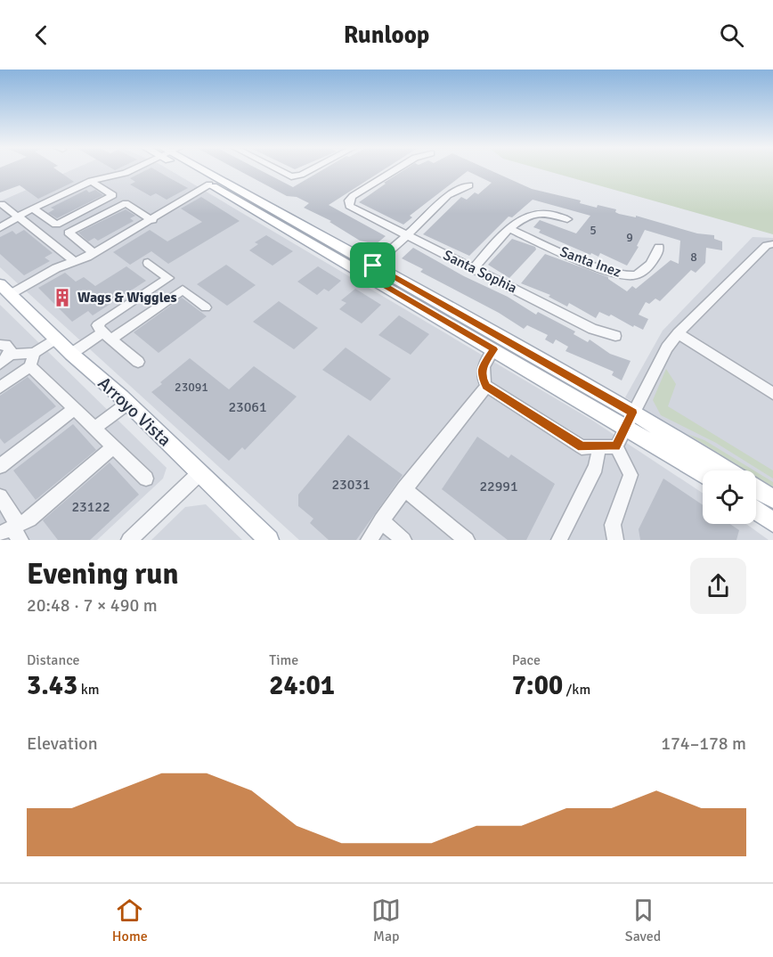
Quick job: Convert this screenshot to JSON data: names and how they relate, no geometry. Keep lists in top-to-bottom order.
{
  "streets": {
    "main road": ["Arroyo Vista"],
    "street": ["Santa Inez", "Santa Sophia"]
  },
  "places": {
    "building": ["Wags & Wiggles"]
  },
  "house_numbers": [
    "5",
    "9",
    "8",
    "23091",
    "23061",
    "23031",
    "22991",
    "23122"
  ],
  "page": {
    "header": "Runloop",
    "heading": ["Evening run", "20:48 · 7 × 490 m"],
    "stats": [
      ["Distance", "3.43 km"],
      ["Time", "24:01"],
      ["Pace", "7:00 /km"]
    ],
    "chart": ["Elevation", "174–178 m"],
    "tabs": ["Home", "Map", "Saved"]
  }
}
